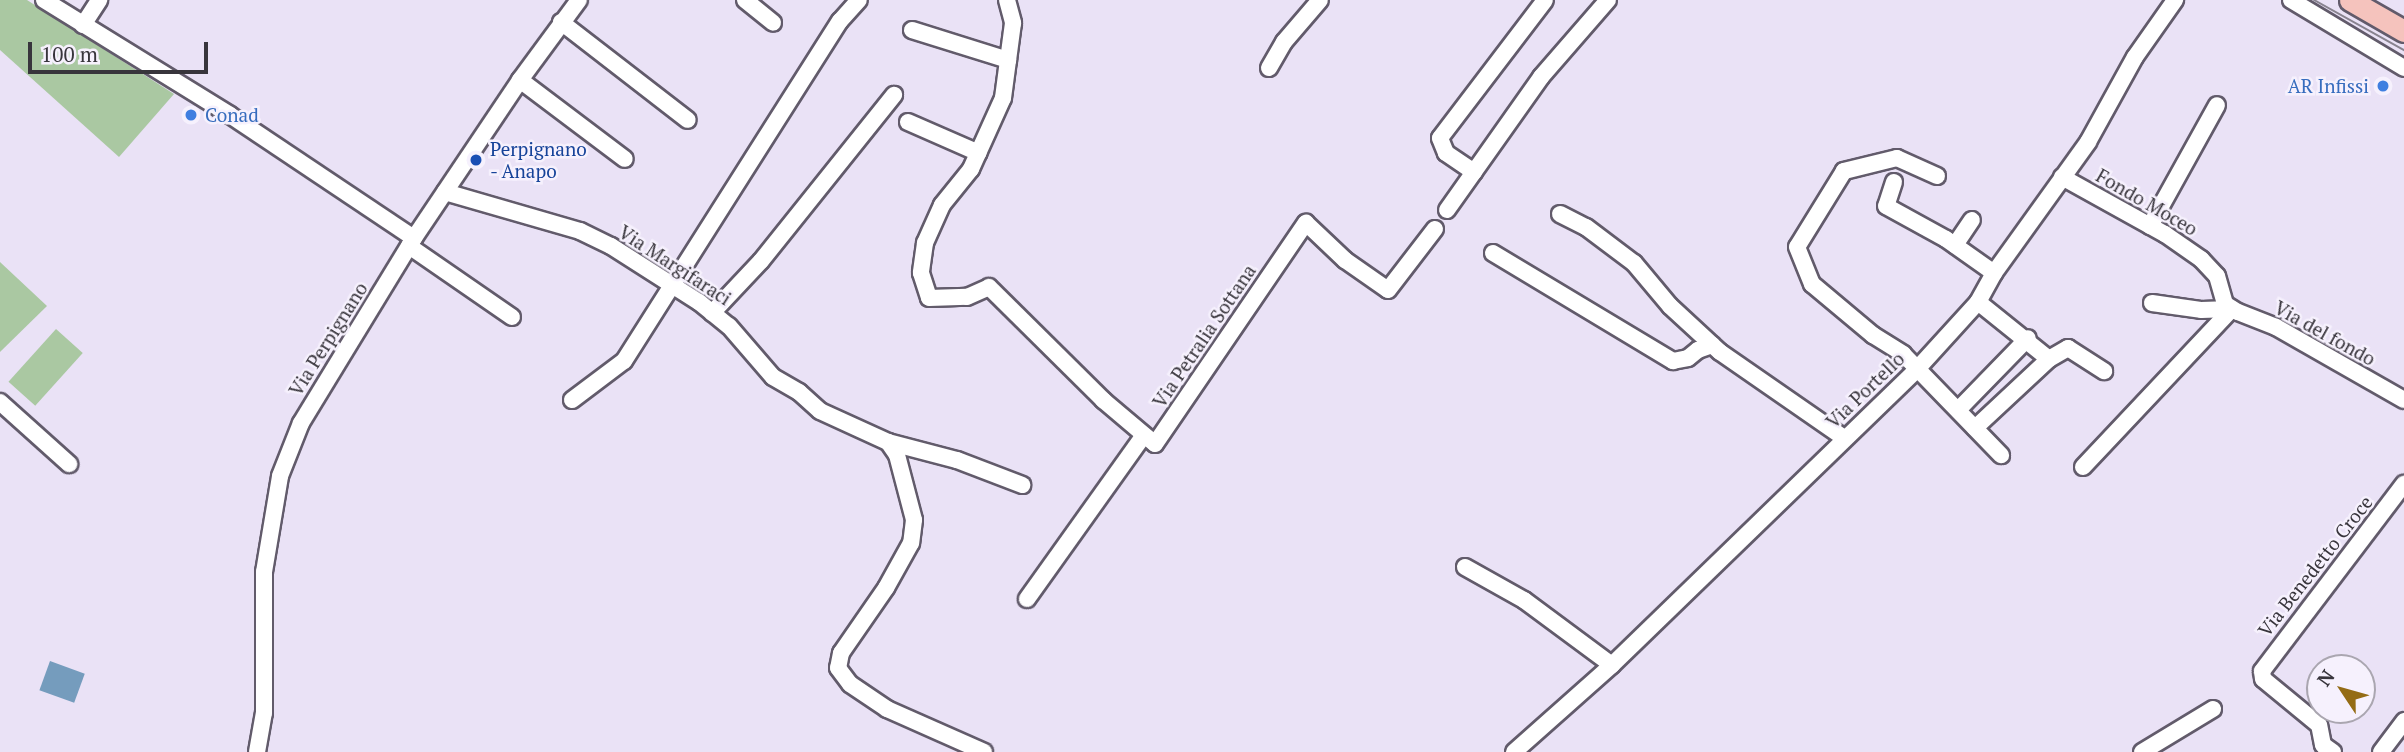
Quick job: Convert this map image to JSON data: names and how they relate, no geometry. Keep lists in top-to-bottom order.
{
  "streets": {
    "street": [
      "Fondo Moceo",
      "Via Margifaraci",
      "Via del fondo",
      "Via Petralia Sottana",
      "Via Perpignano",
      "Via Portello",
      "Via Benedetto Croce"
    ]
  },
  "crossings": [
    ["Fondo Moceo", "Via del fondo"],
    ["Fondo Moceo", "Via Portello"],
    ["Via Margifaraci", "Via Perpignano"]
  ],
  "places": ["AR Infissi", "Conad", "Perpignano - Anapo"],
  "scale_bar": "100 m",
  "north": "top left"
}
